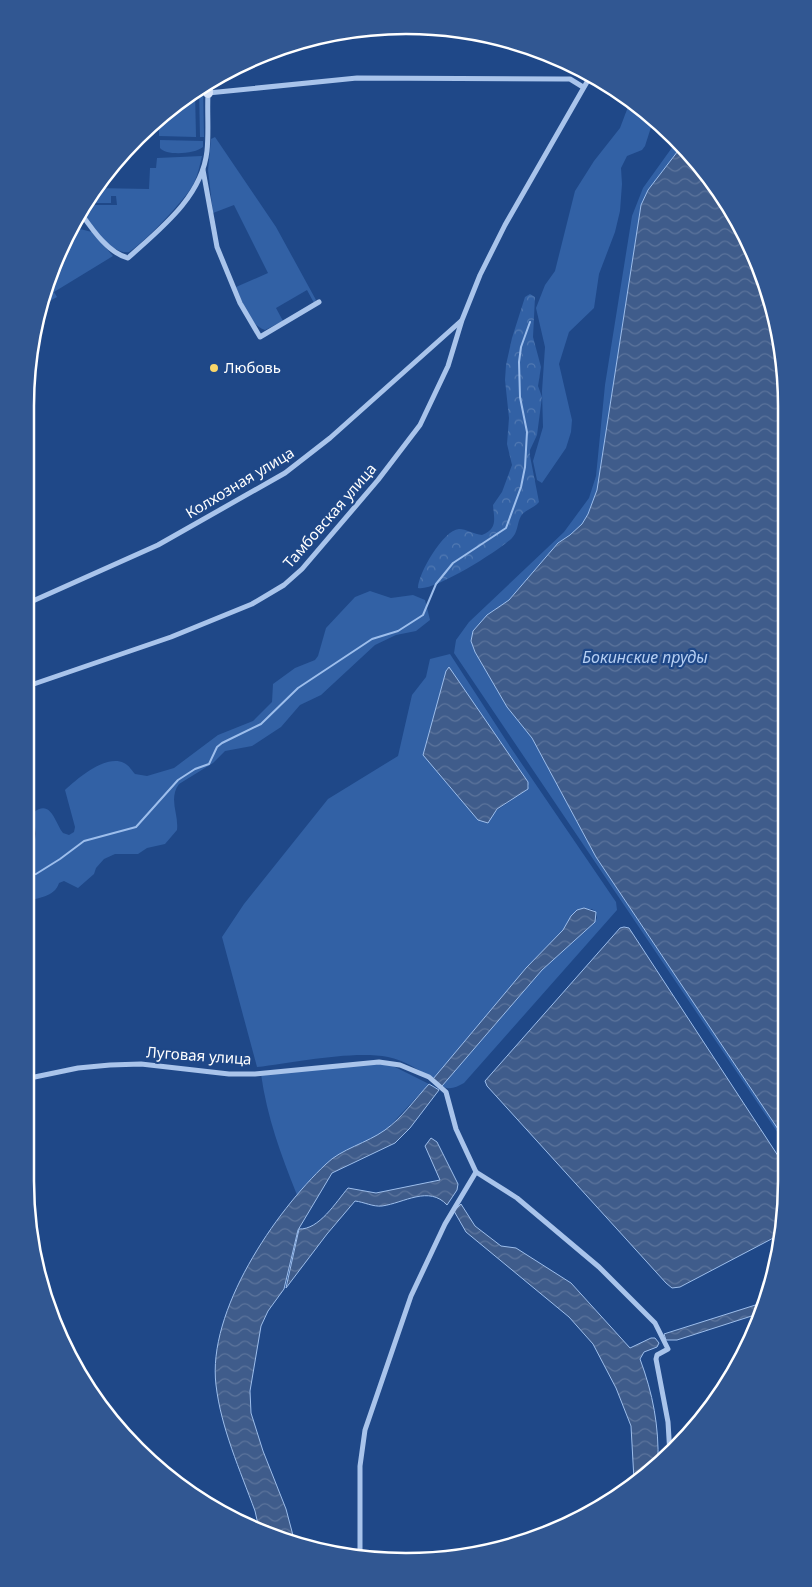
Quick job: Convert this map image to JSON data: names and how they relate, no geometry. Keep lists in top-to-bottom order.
{
  "streets": {
    "street": ["Колхозная улица", "Тамбовская улица", "Луговая улица"]
  },
  "crossings": [
    ["Колхозная улица", "Тамбовская улица"]
  ],
  "water": ["Бокинские пруды"],
  "places": ["Любовь"]
}
